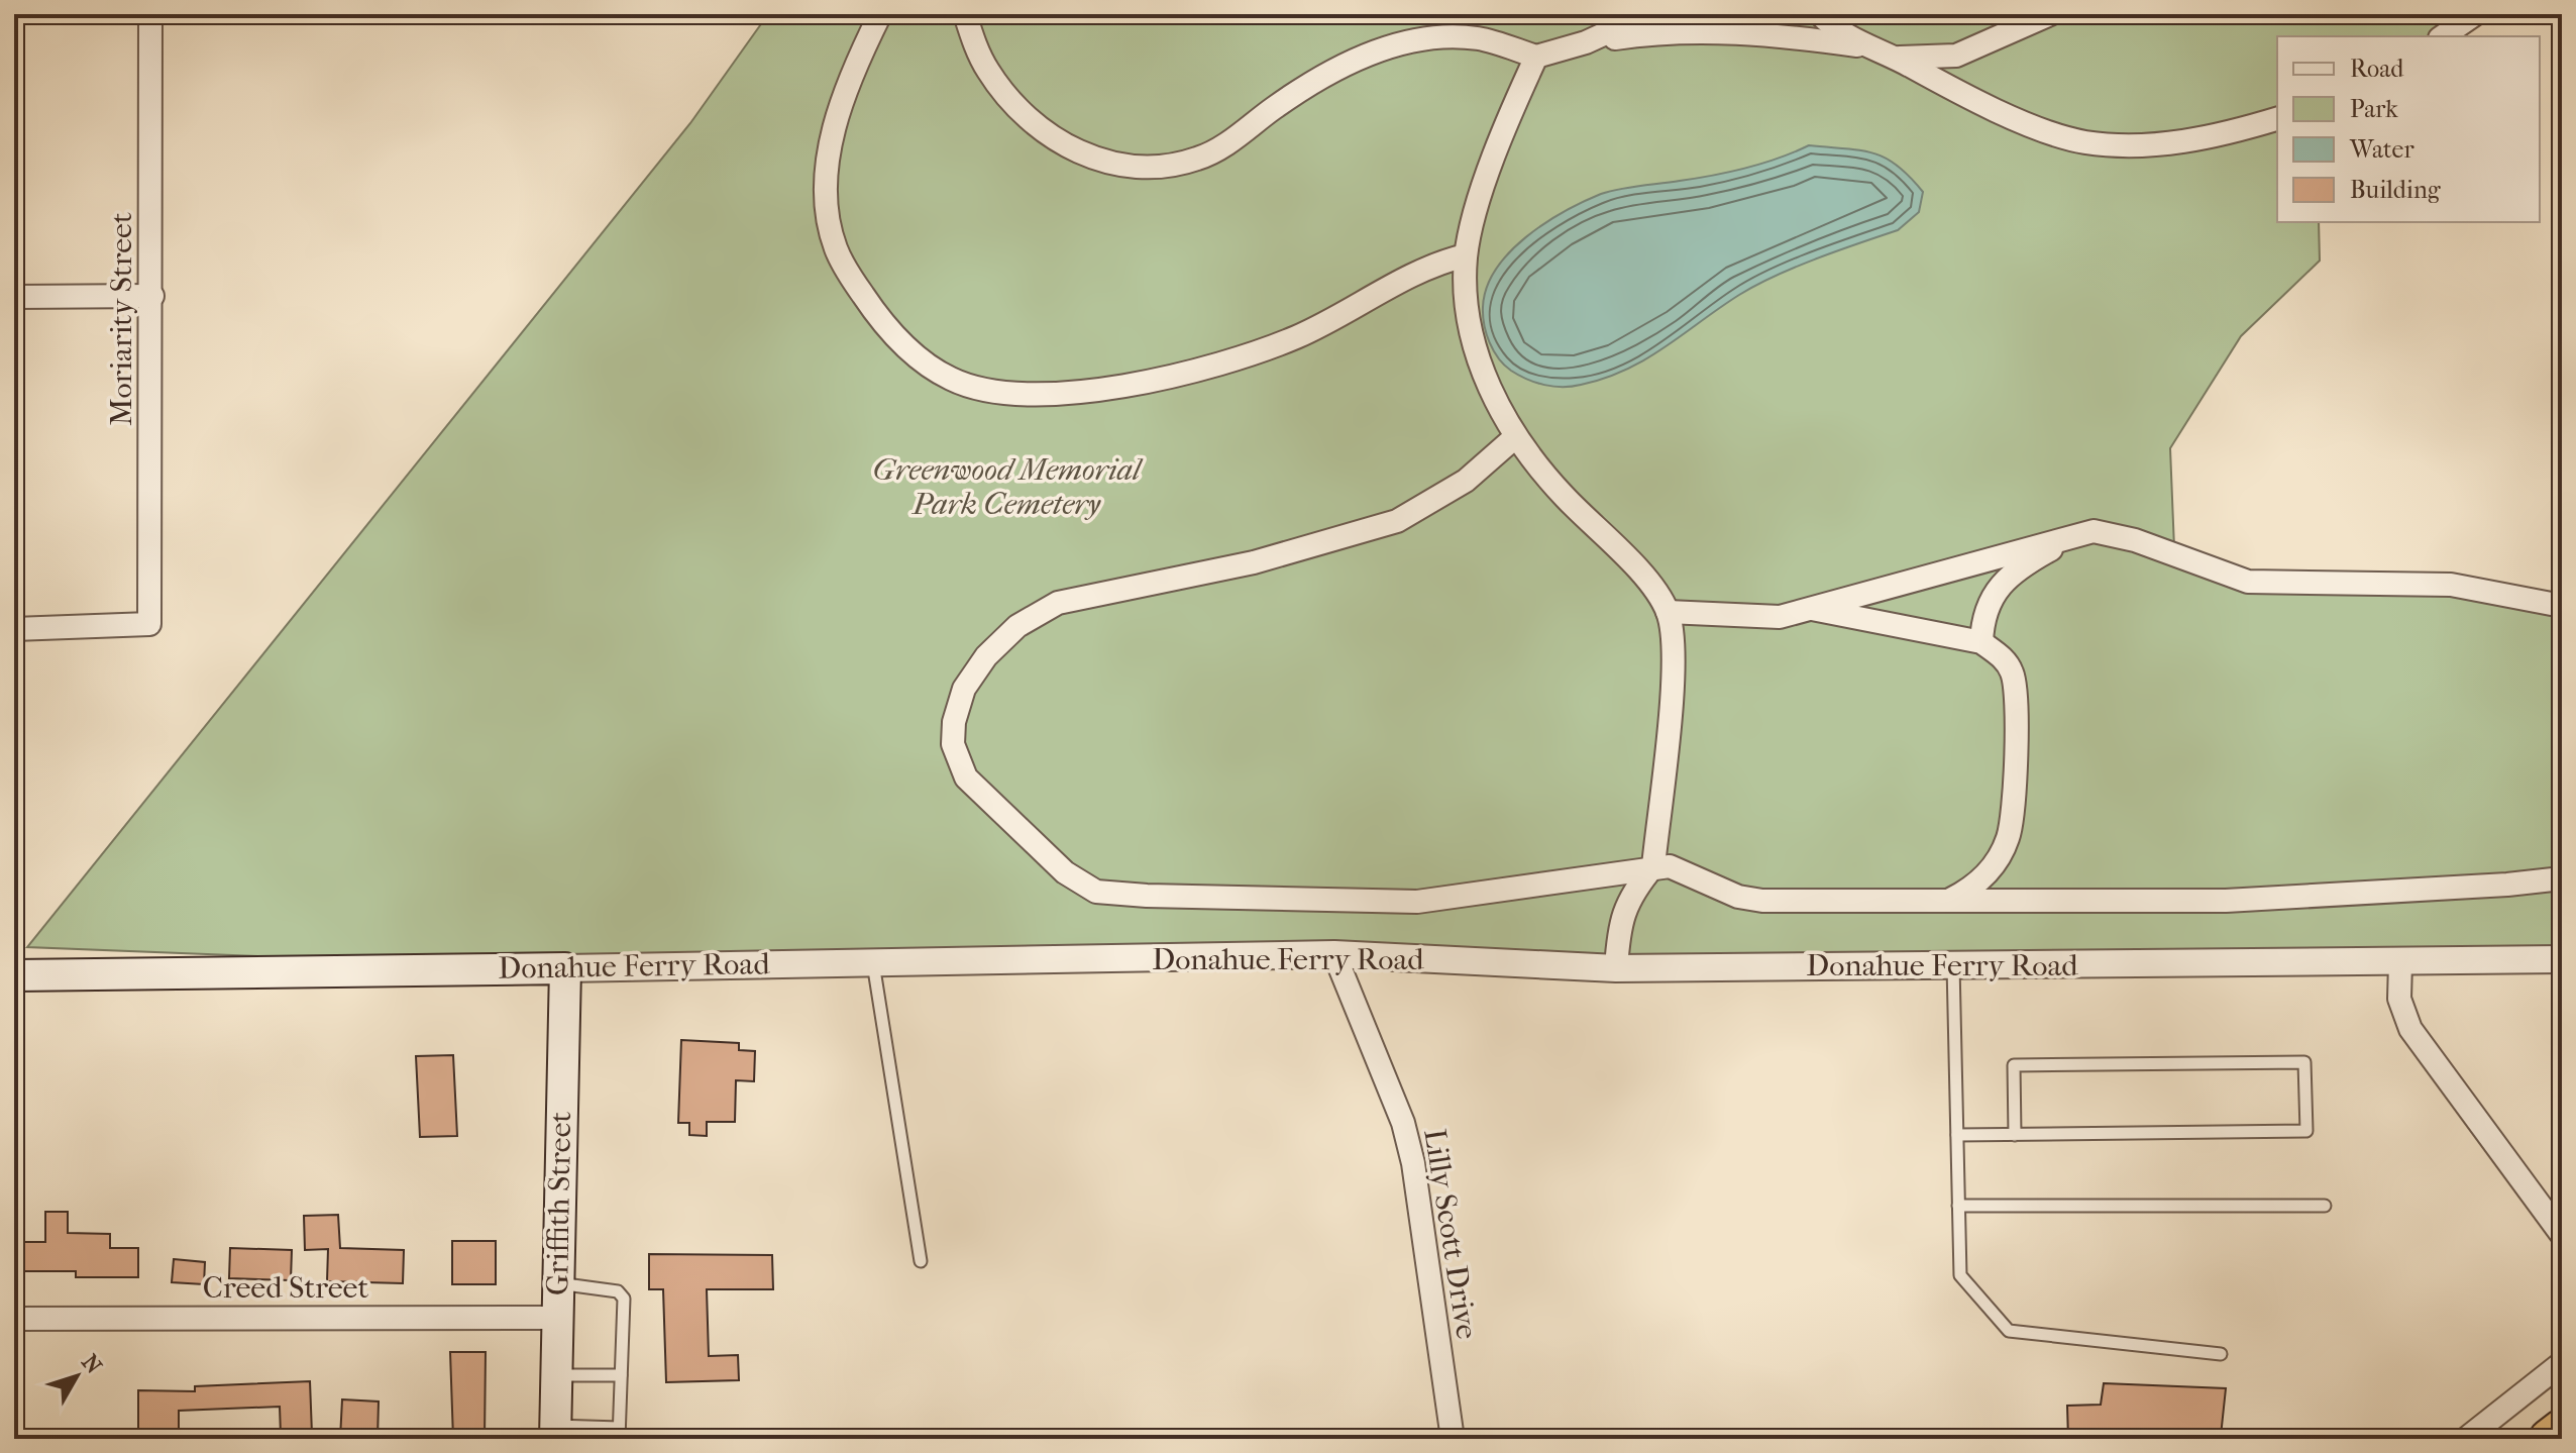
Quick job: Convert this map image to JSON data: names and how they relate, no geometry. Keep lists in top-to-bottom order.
{
  "streets": {
    "main road": ["Donahue Ferry Road", "Griffith Street"],
    "street": ["Moriarity Street", "Lilly Scott Drive", "Creed Street"]
  },
  "crossings": [
    ["Donahue Ferry Road", "Griffith Street"],
    ["Donahue Ferry Road", "Lilly Scott Drive"],
    ["Griffith Street", "Creed Street"]
  ],
  "parks": ["Greenwood Memorial Park Cemetery"],
  "legend": [
    "Road",
    "Park",
    "Water",
    "Building"
  ],
  "north": "top right"
}
